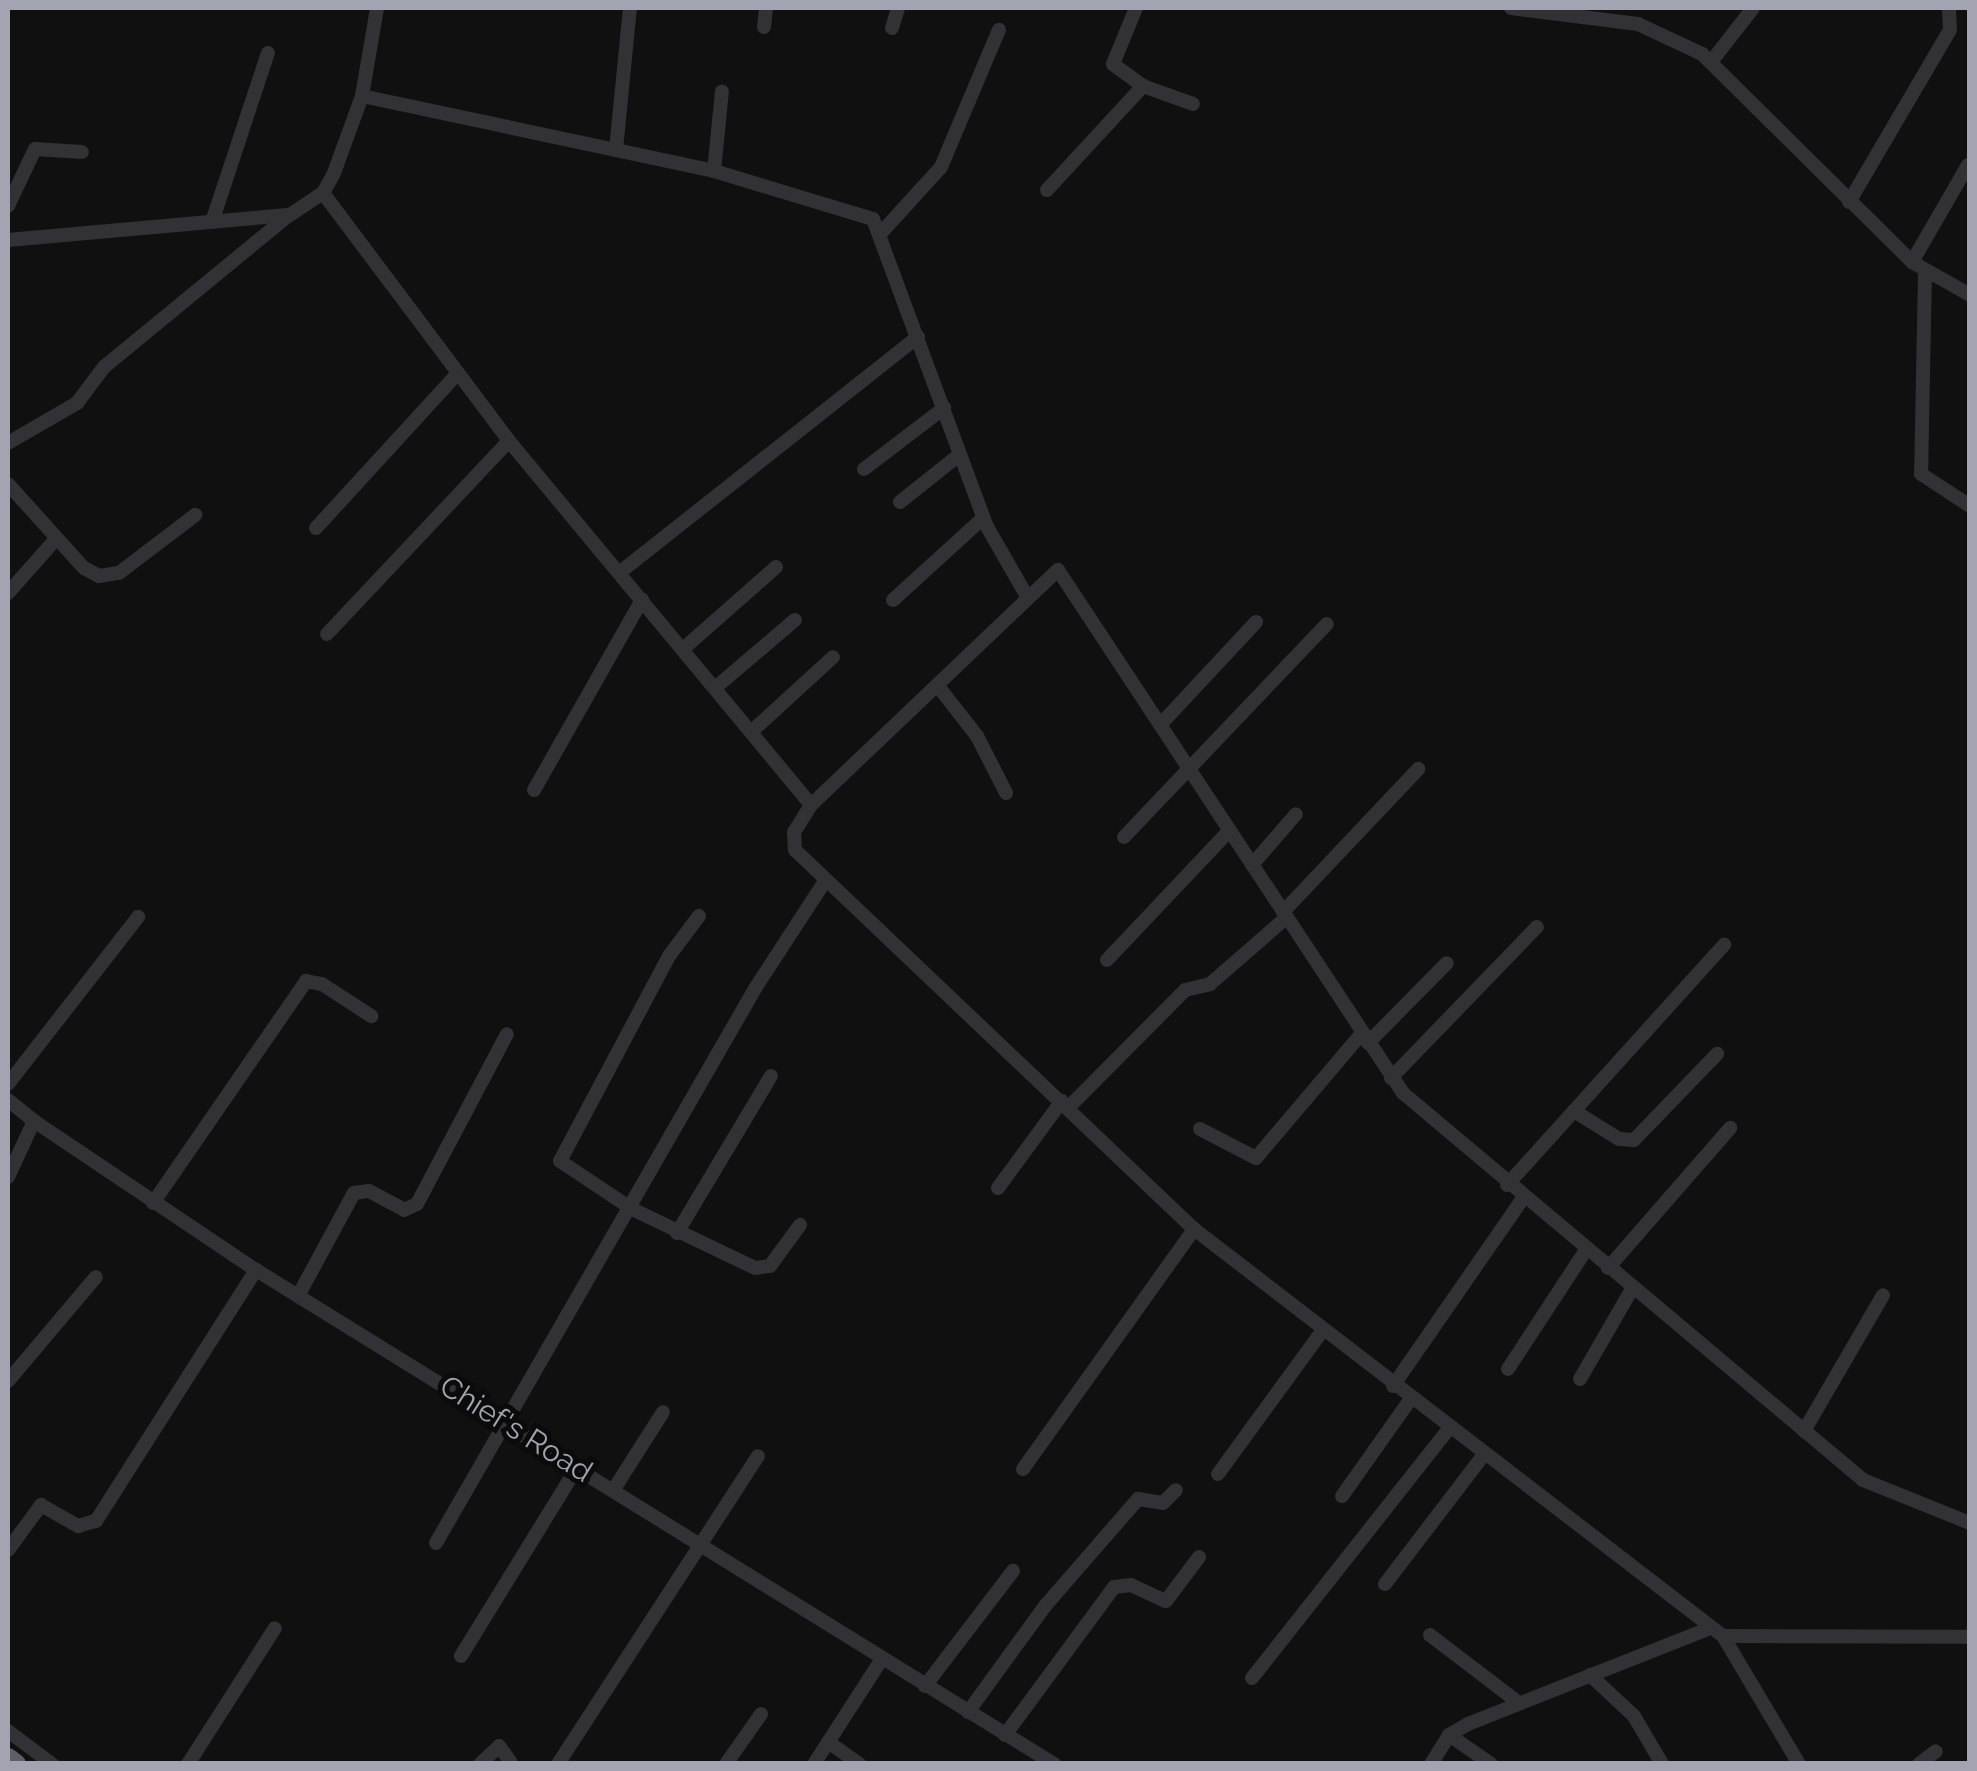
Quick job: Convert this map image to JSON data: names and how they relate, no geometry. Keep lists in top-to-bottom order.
{
  "streets": {
    "street": ["Chief's Road"]
  }
}
